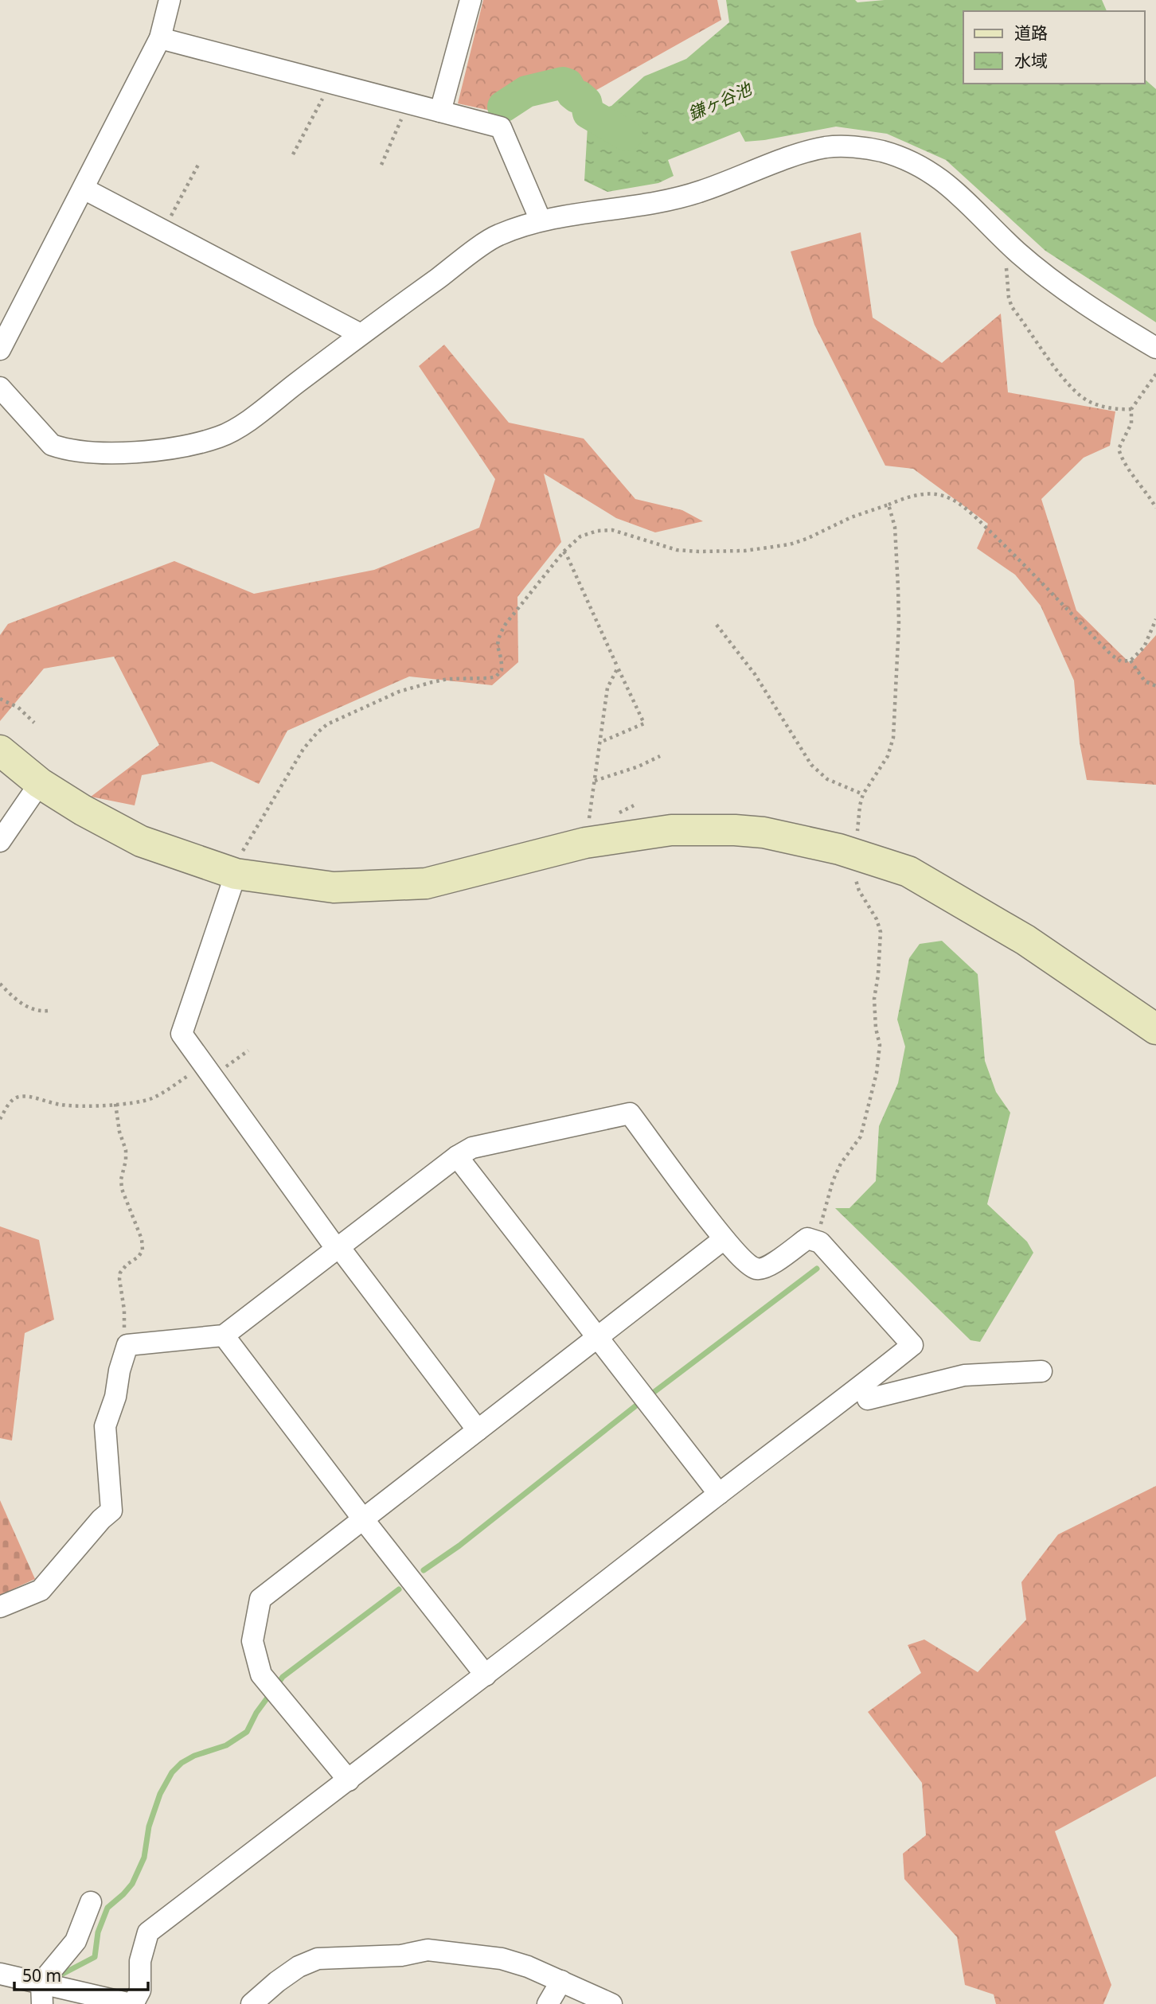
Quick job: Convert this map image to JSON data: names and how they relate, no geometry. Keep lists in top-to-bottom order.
{
  "water": ["鎌ヶ谷池"],
  "legend": ["道路", "水域"],
  "scale_bar": "50 m"
}
